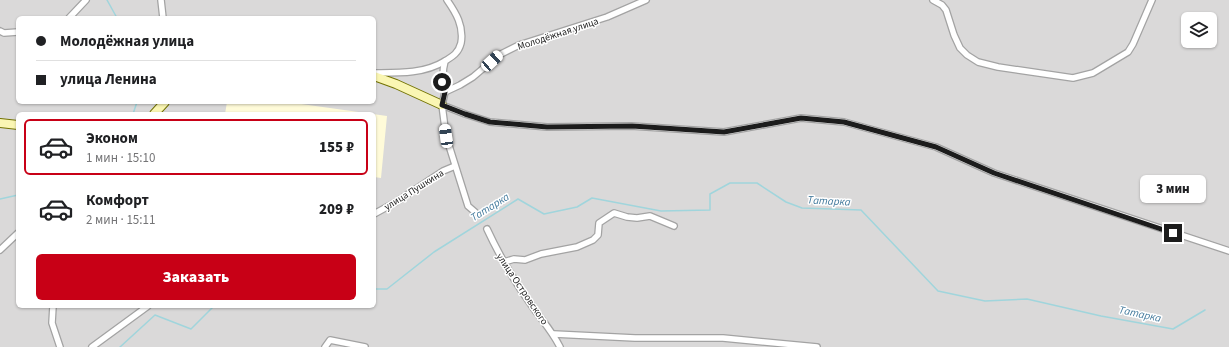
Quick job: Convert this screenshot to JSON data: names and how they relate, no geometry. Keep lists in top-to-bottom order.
{
  "streets": {
    "street": ["Молодёжная улица", "улица Пушкина", "улица Островского"]
  },
  "water": ["Татарка"],
  "page": {
    "banner": ["Молодёжная улица", "улица Ленина"],
    "list": [
      {
        "name": "Эконом",
        "note": "1 мин · 15:10",
        "value": "155 ₽"
      },
      {
        "name": "Комфорт",
        "note": "2 мин · 15:11",
        "value": "209 ₽"
      }
    ],
    "bubble": "3 мин",
    "buttons": "Заказать"
  }
}
